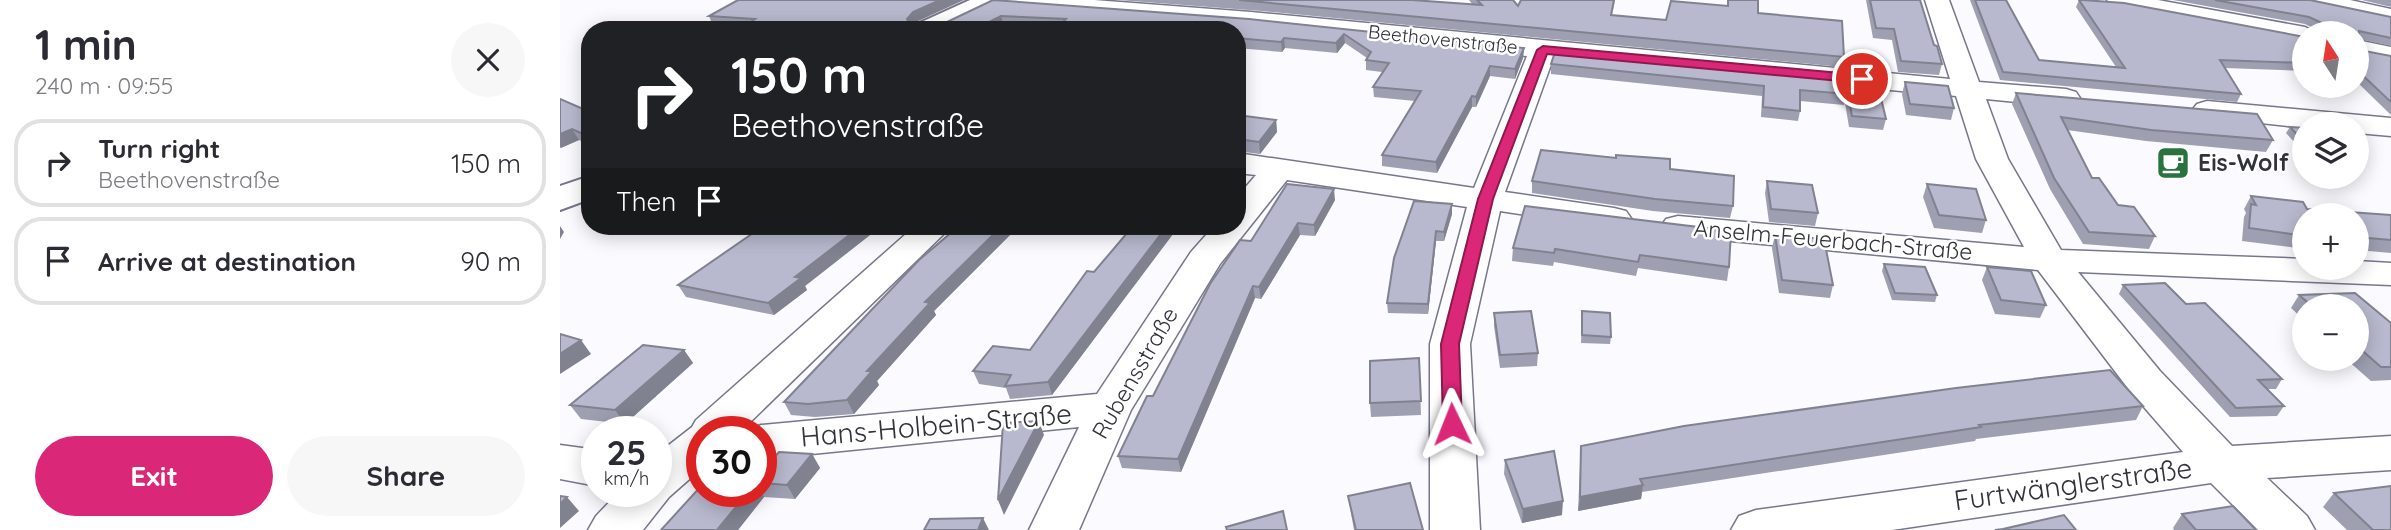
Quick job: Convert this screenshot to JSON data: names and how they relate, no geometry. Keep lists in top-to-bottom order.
{
  "streets": {
    "street": [
      "Beethovenstraße",
      "Anselm-Feuerbach-Straße",
      "Rubensstraße",
      "Hans-Holbein-Straße",
      "Furtwänglerstraße"
    ]
  },
  "crossings": [
    ["Rubensstraße", "Hans-Holbein-Straße"]
  ],
  "places": {
    "cafe": ["Eis-Wolf"]
  },
  "north": "top",
  "page": {
    "heading": ["1 min", "240 m · 09:55"],
    "map_buttons": ["+", "−"],
    "turn": ["150 m", "Beethovenstraße"],
    "list": [
      {
        "name": "Turn right",
        "note": "Beethovenstraße",
        "value": "150 m"
      },
      {
        "name": "Arrive at destination",
        "value": "90 m"
      }
    ],
    "then": "Then",
    "speed": "25 km/h",
    "limit": "30",
    "buttons": ["Exit", "Share"]
  }
}
